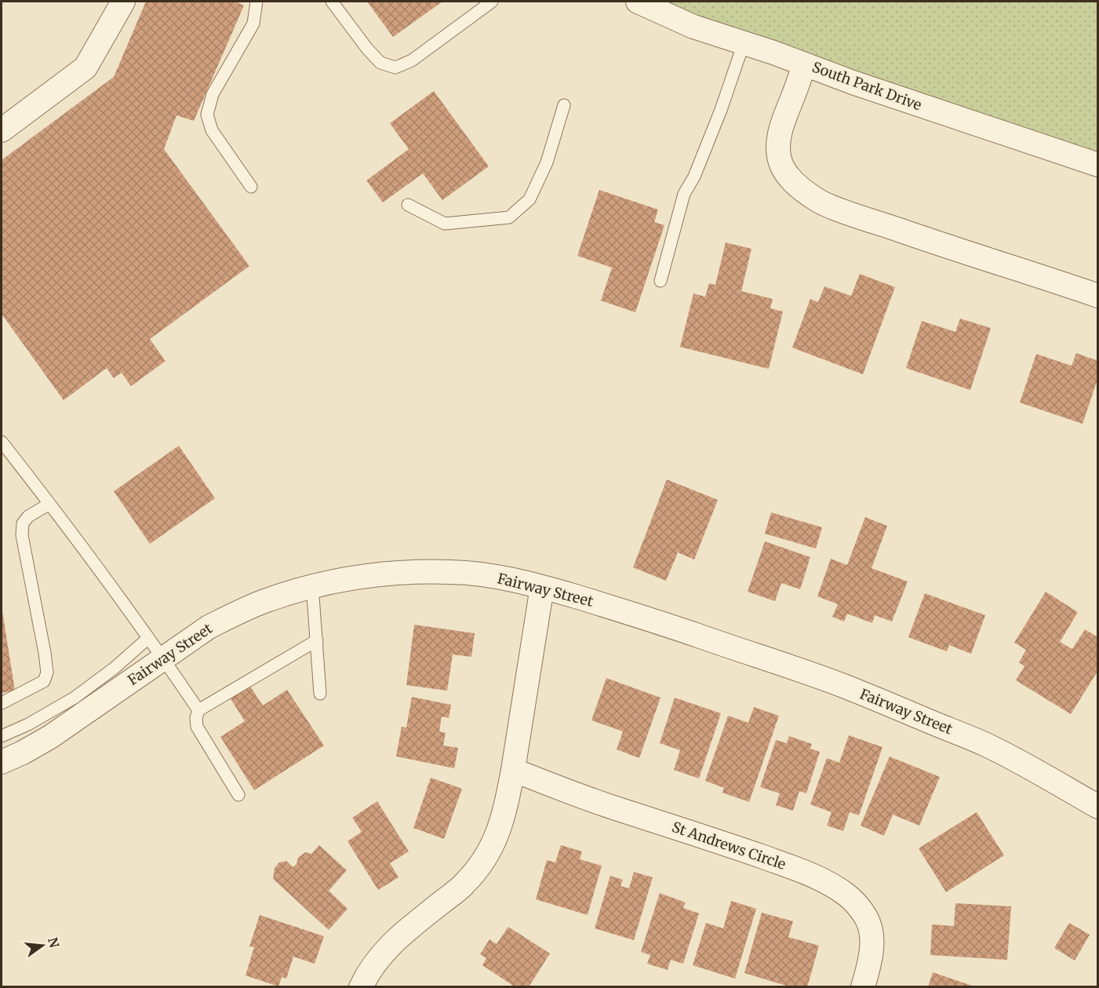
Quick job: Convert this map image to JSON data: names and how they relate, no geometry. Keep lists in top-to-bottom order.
{
  "streets": {
    "street": ["South Park Drive", "Fairway Street", "St Andrews Circle"]
  },
  "north": "right"
}
